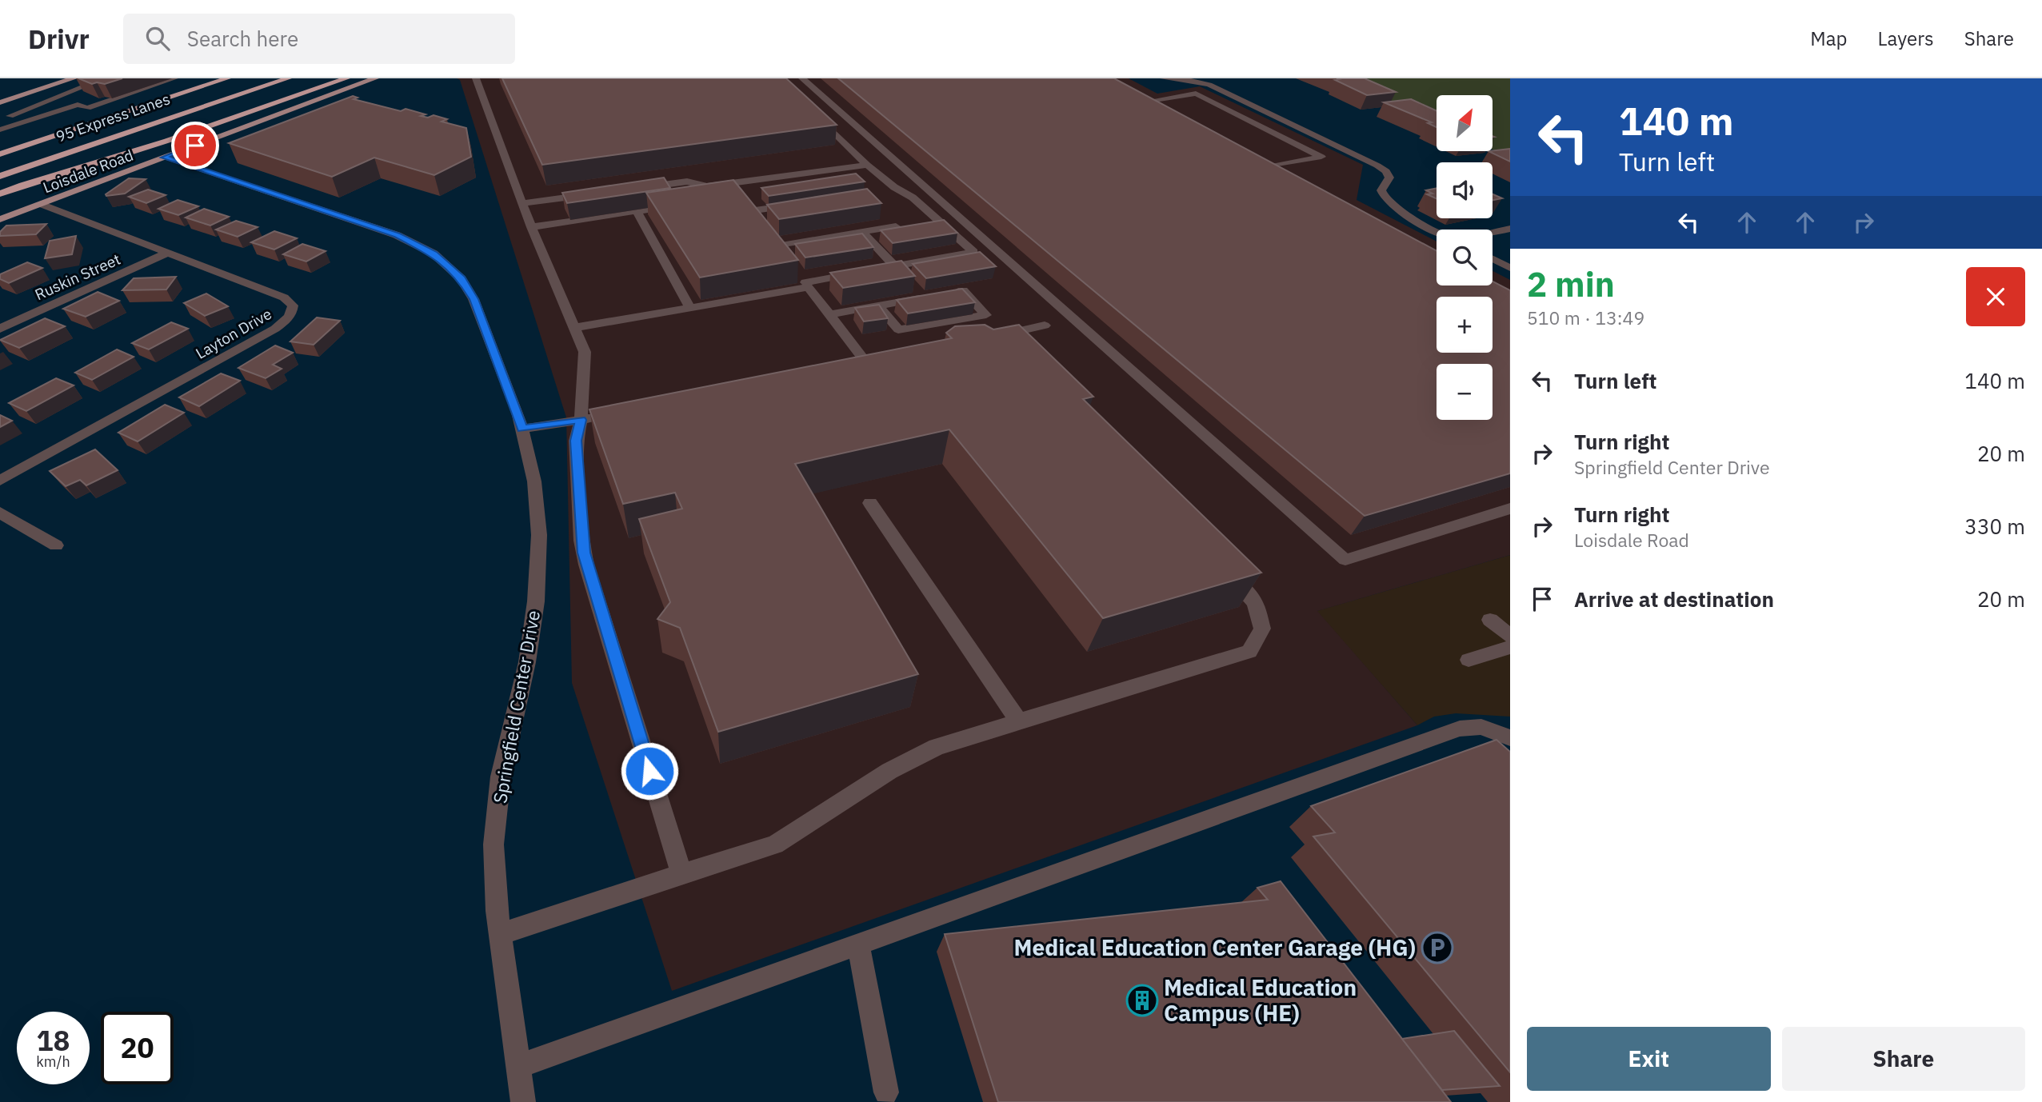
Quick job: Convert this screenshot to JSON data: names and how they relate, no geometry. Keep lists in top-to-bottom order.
{
  "streets": {
    "highway": ["95 Express Lanes"],
    "main road": ["Loisdale Road"],
    "street": ["Ruskin Street", "Layton Drive", "Springfield Center Drive"]
  },
  "crossings": [
    ["Loisdale Road", "Layton Drive"],
    ["Loisdale Road", "Springfield Center Drive"],
    ["Ruskin Street", "Layton Drive"]
  ],
  "places": {
    "parking": ["Medical Education Center Garage (HG)"],
    "building": ["Medical Education Campus (HE)"]
  },
  "north": "top right",
  "page": {
    "header": "Drivr",
    "search": "Search here",
    "nav": ["Map", "Layers", "Share"],
    "turn": ["140 m", "Turn left"],
    "map_buttons": ["+", "−"],
    "heading": ["2 min", "510 m · 13:49"],
    "list": [
      {
        "name": "Turn left",
        "value": "140 m"
      },
      {
        "name": "Turn right",
        "note": "Springfield Center Drive",
        "value": "20 m"
      },
      {
        "name": "Turn right",
        "note": "Loisdale Road",
        "value": "330 m"
      },
      {
        "name": "Arrive at destination",
        "value": "20 m"
      }
    ],
    "speed": "18 km/h",
    "limit": "20",
    "buttons": ["Exit", "Share"]
  }
}
